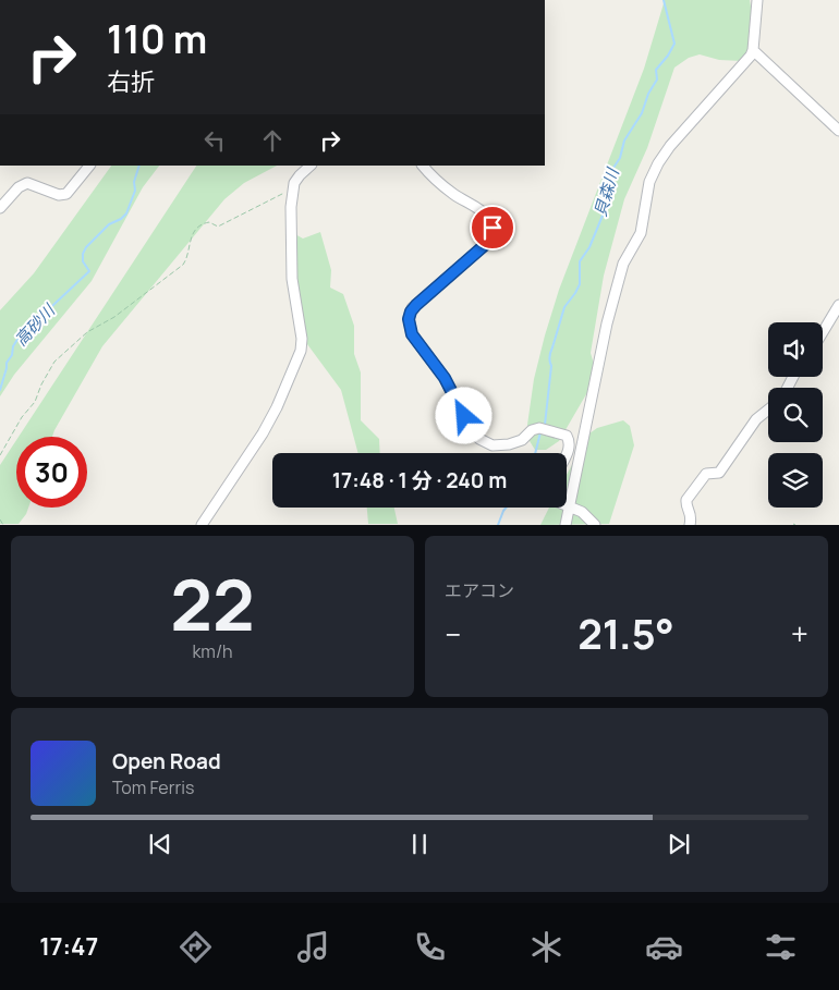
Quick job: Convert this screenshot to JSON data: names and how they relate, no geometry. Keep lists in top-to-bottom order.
{
  "water": ["貝森川", "高砂川"],
  "page": {
    "turn": ["110 m", "右折"],
    "limit": "30",
    "trip": "17:48 · 1 分 · 240 m",
    "tile": [
      ["22", "km/h"],
      "エアコン"
    ],
    "heat": ["−", "21.5°", "+"],
    "song": ["Open Road", "Tom Ferris"],
    "tabs": "17:47"
  }
}
